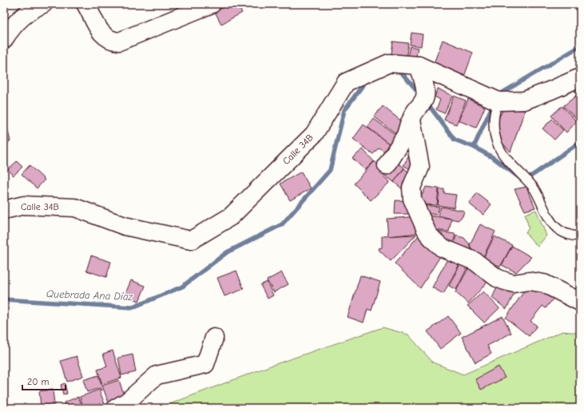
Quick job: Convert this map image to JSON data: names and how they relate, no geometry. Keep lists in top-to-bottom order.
{
  "streets": {
    "street": ["Calle 34B"]
  },
  "water": ["Quebrada Ana Díaz"],
  "scale_bar": "20 m"
}
